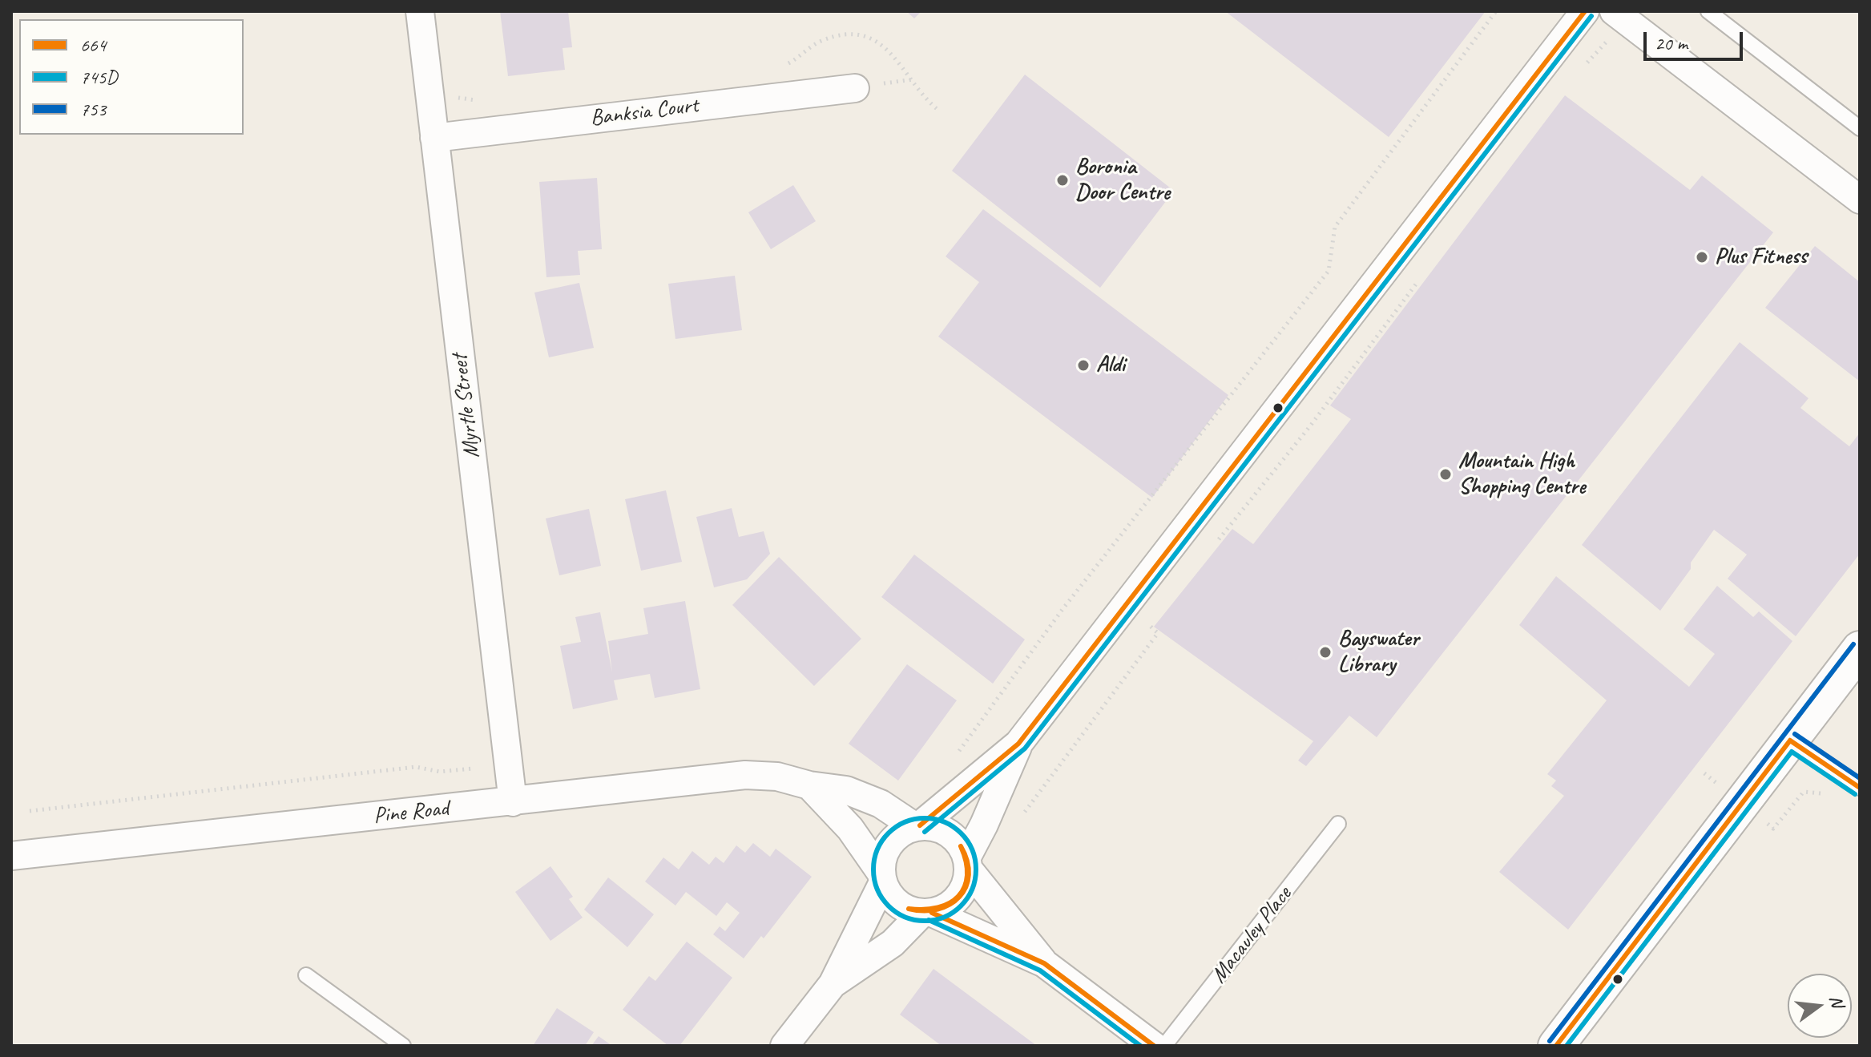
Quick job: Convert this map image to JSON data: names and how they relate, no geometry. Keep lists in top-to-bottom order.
{
  "streets": {
    "street": ["Banksia Court", "Myrtle Street", "Pine Road"],
    "lane": ["Macauley Place"]
  },
  "crossings": [
    ["Banksia Court", "Myrtle Street"],
    ["Myrtle Street", "Pine Road"]
  ],
  "places": [
    "Boronia Door Centre",
    "Plus Fitness",
    "Aldi",
    "Mountain High Shopping Centre",
    "Bayswater Library"
  ],
  "lines": ["transit line 664", "transit line 745D", "transit line 753"],
  "legend": ["664", "745D", "753"],
  "scale_bar": "20 m",
  "north": "right"
}
